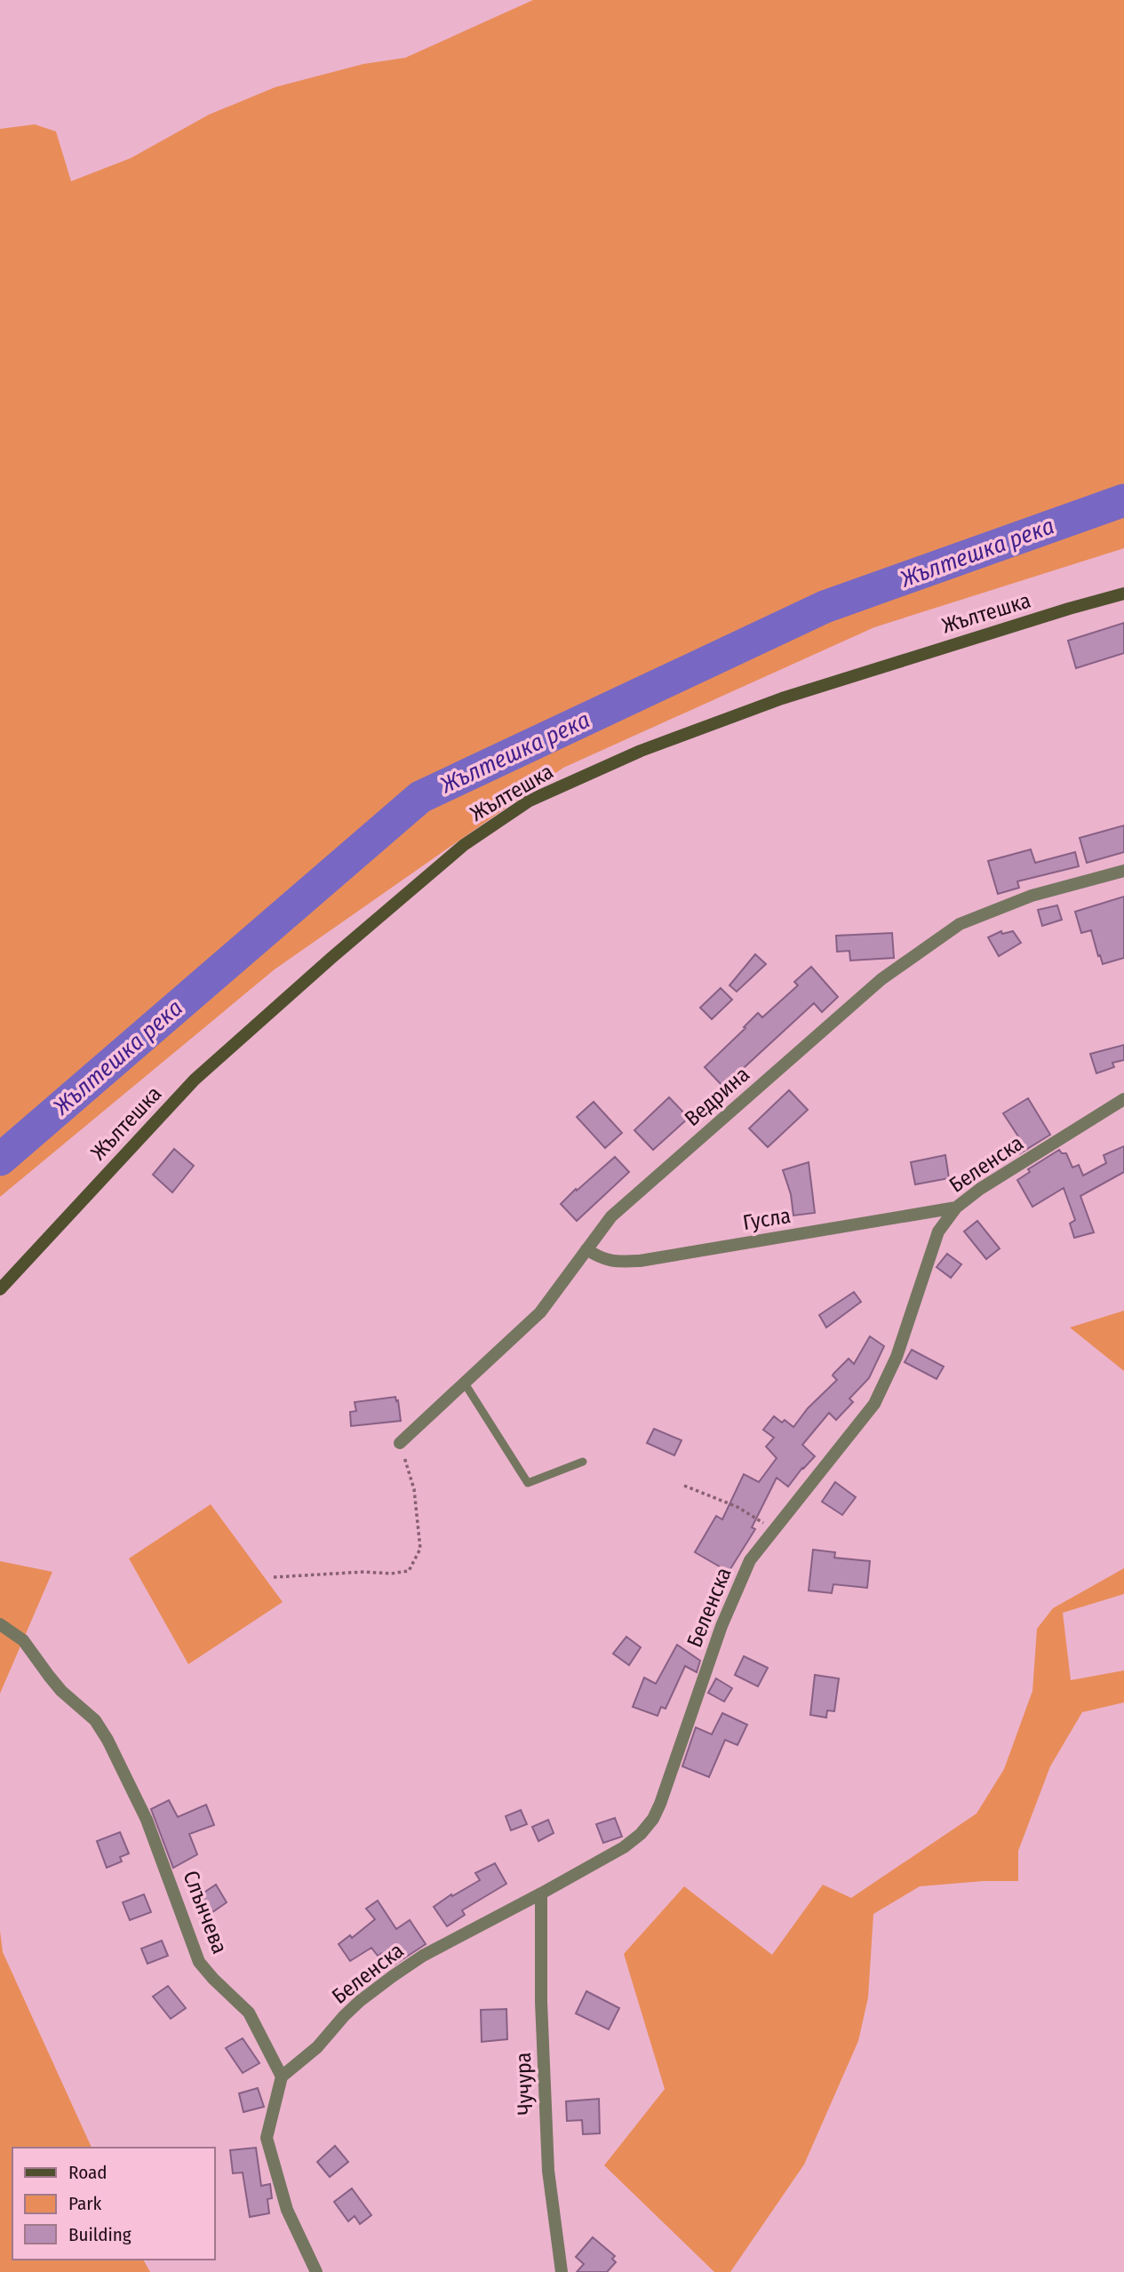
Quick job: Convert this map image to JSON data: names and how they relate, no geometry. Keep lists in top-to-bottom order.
{
  "streets": {
    "main road": ["Жълтешка"],
    "street": [
      "Ведрина",
      "Беленска",
      "Гусла",
      "Слънчева",
      "Чучура"
    ]
  },
  "crossings": [
    ["Ведрина", "Гусла"],
    ["Беленска", "Гусла"],
    ["Беленска", "Слънчева"],
    ["Беленска", "Чучура"]
  ],
  "water": ["Жълтешка река"],
  "legend": ["Road", "Park", "Building"]
}
